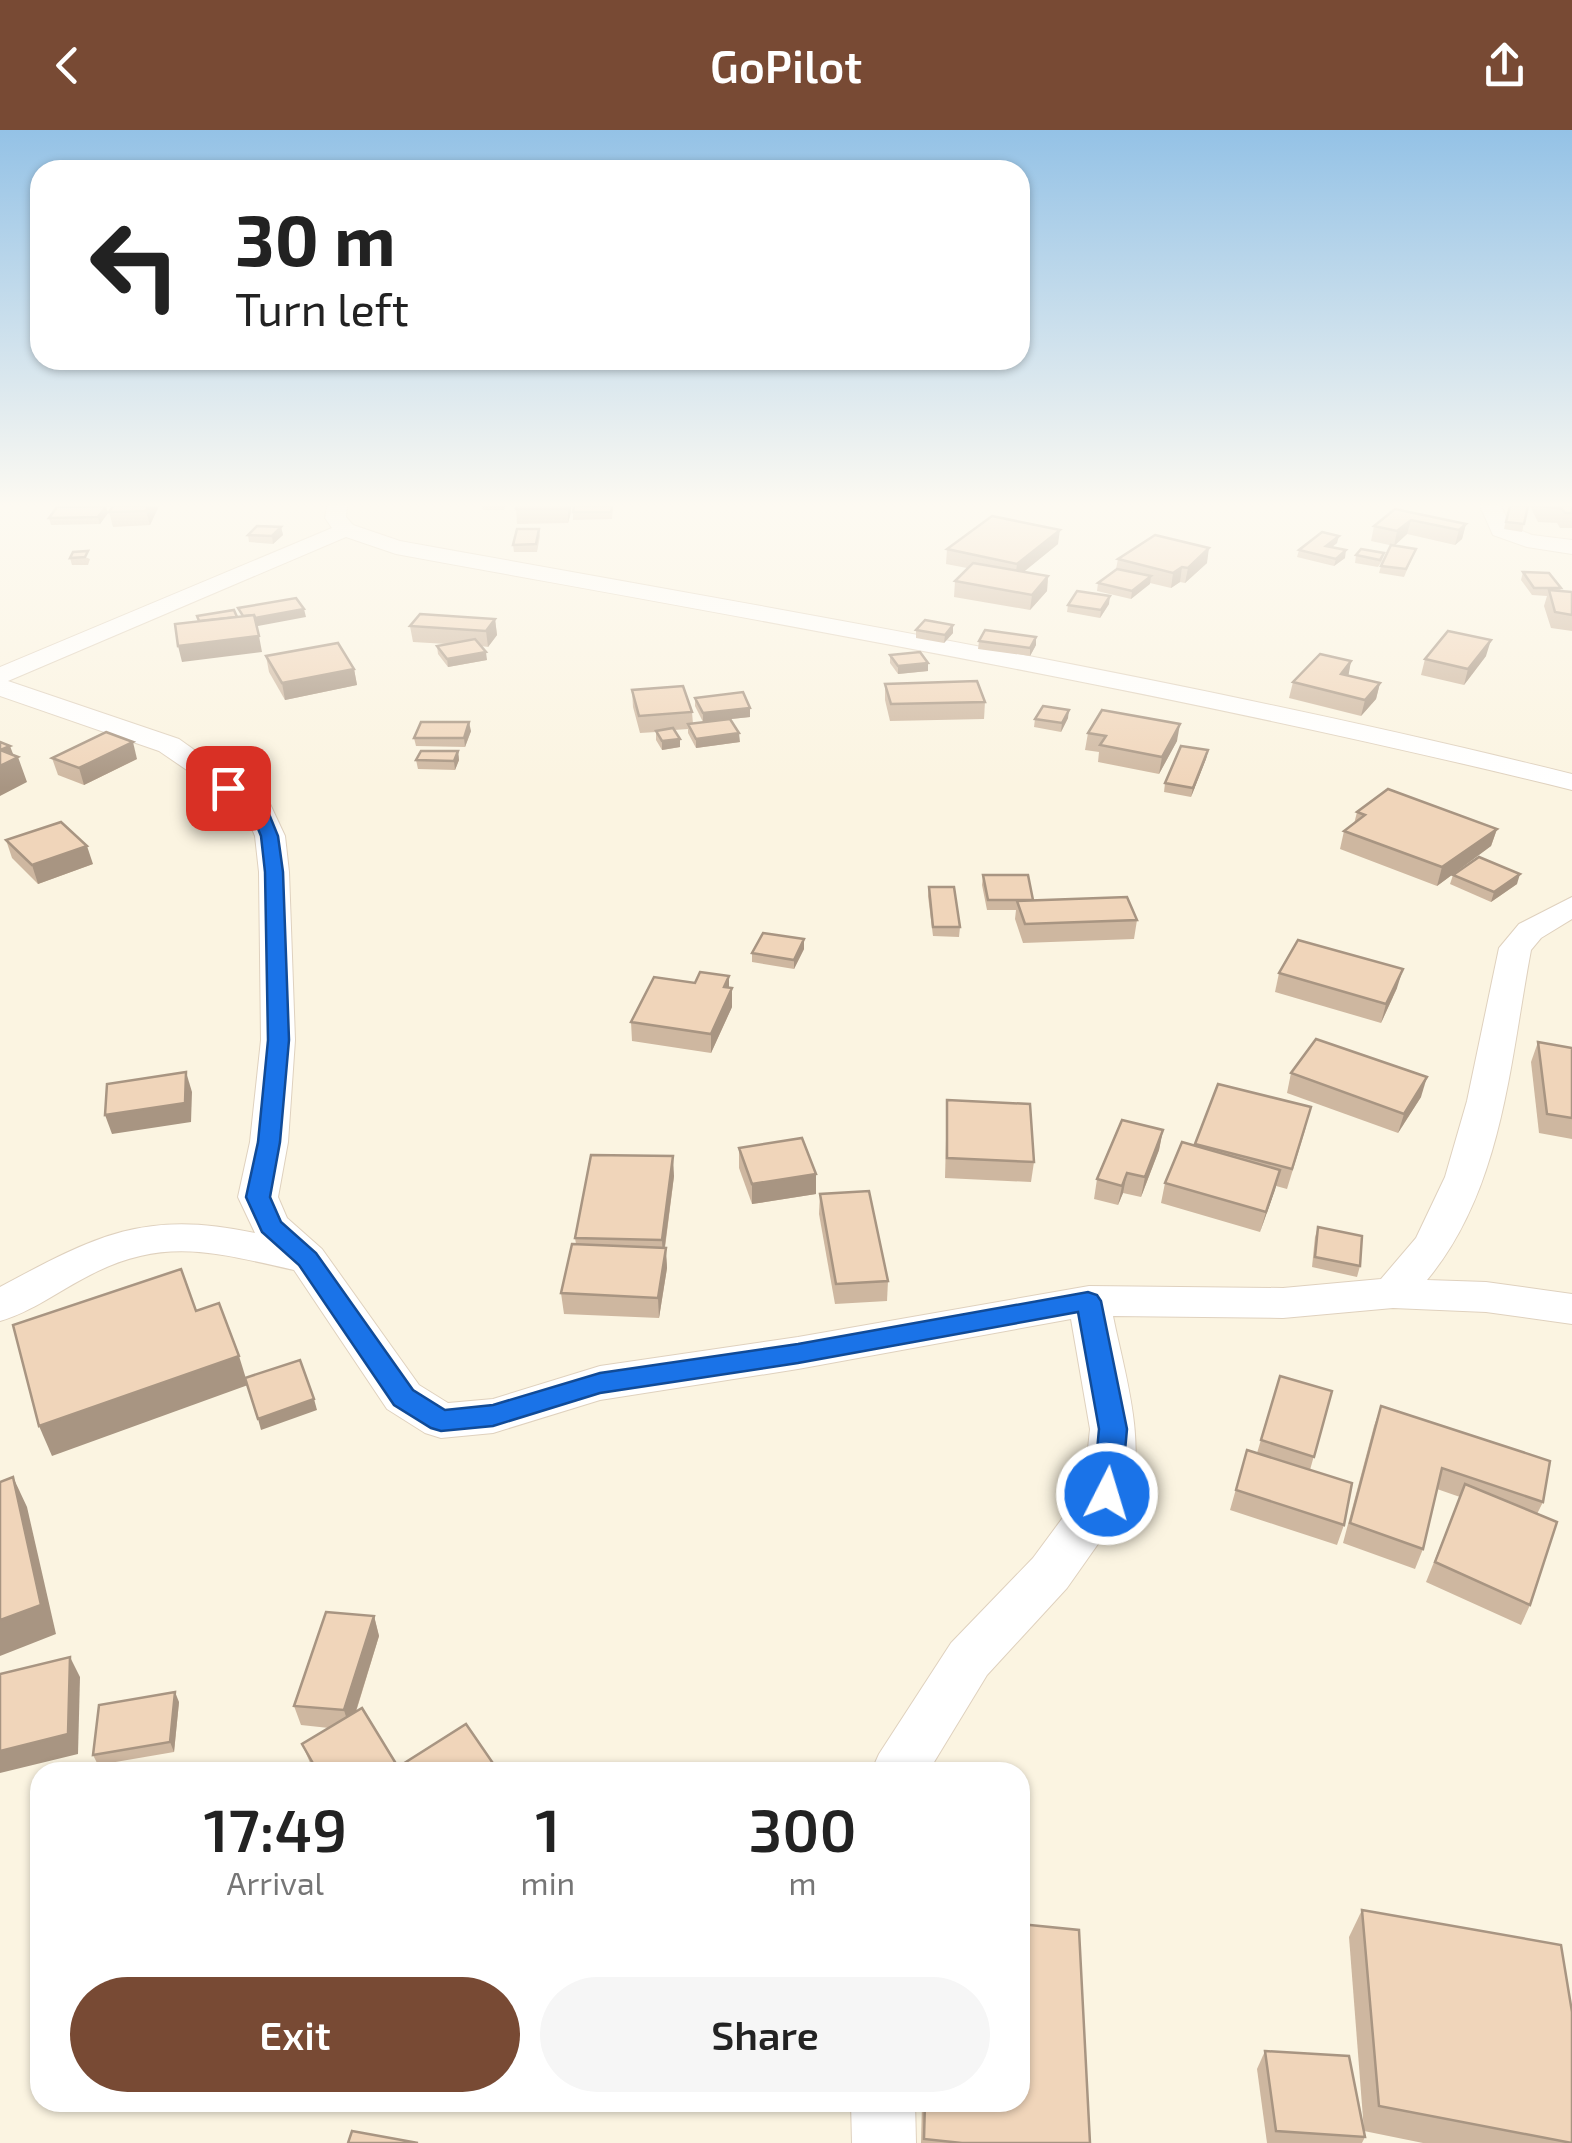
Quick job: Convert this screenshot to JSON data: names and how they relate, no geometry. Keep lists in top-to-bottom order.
{
  "page": {
    "header": "GoPilot",
    "turn": ["30 m", "Turn left"],
    "eta": [
      "17:49",
      "Arrival",
      "1",
      "min",
      "300",
      "m"
    ],
    "buttons": ["Exit", "Share"]
  }
}
